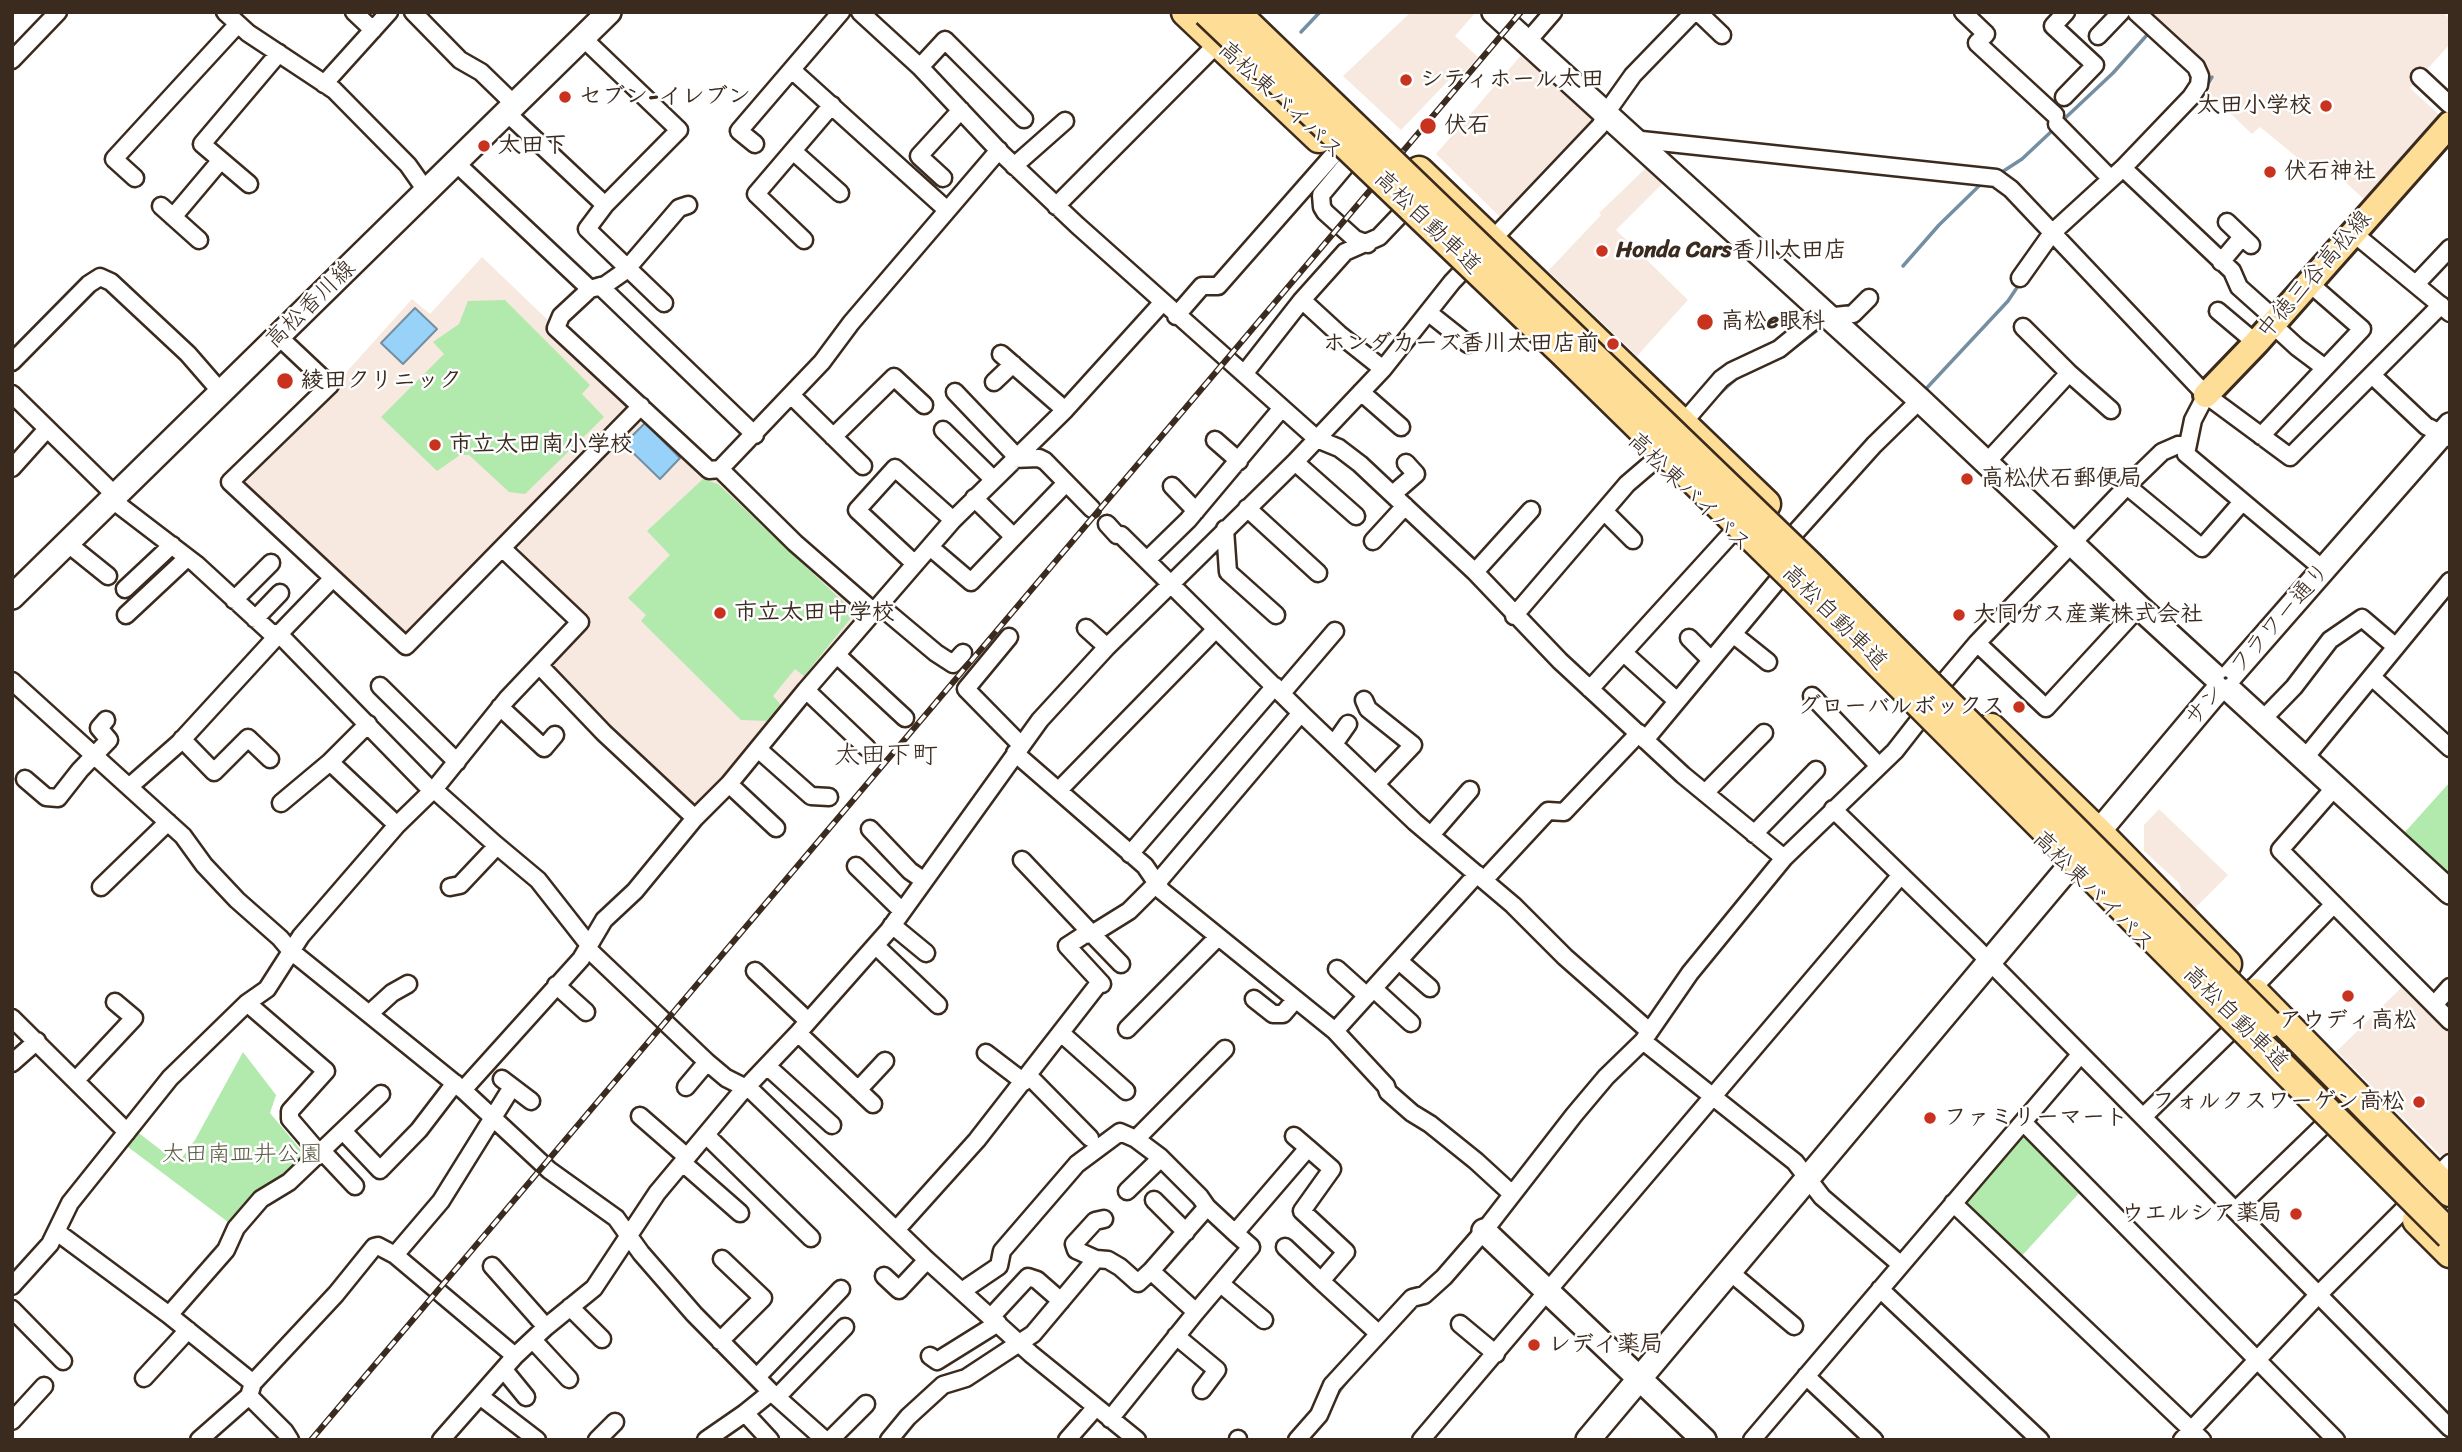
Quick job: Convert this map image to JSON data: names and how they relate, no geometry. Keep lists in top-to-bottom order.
{
  "streets": {
    "highway": ["高松東バイパス", "高松自動車道"],
    "main road": ["中徳三谷高松線"],
    "street": ["高松香川線", "サン・フラワー通り"]
  },
  "crossings": [
    ["高松東バイパス", "サン・フラワー通り"]
  ],
  "districts": ["太田下町"],
  "parks": ["太田南皿井公園"],
  "places": [
    "シティホール太田",
    "セブン-イレブン",
    "太田小学校",
    "伏石",
    "太田下",
    "伏石神社",
    "Honda Cars香川太田店",
    "高松e眼科",
    "ホンダカーズ香川太田店前",
    "綾田クリニック",
    "市立太田南小学校",
    "高松伏石郵便局",
    "市立太田中学校",
    "大同ガス産業株式会社",
    "グローバルボックス",
    "アウディ高松",
    "フォルクスワーゲン高松",
    "ファミリーマート",
    "ウエルシア薬局",
    "レデイ薬局"
  ]
}
